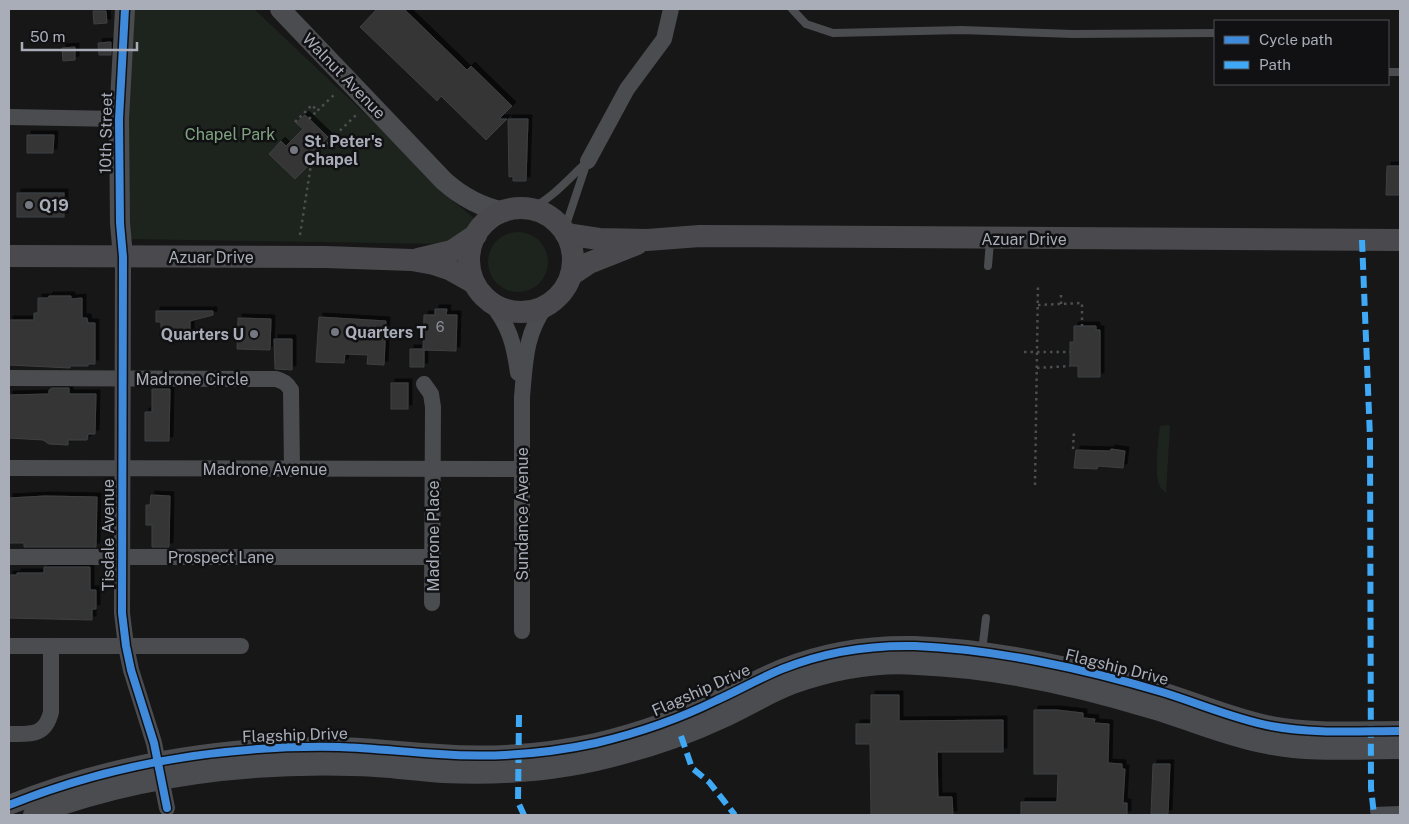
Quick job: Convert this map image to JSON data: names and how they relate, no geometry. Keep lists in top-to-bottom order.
{
  "streets": {
    "main road": ["Azuar Drive"],
    "street": [
      "Walnut Avenue",
      "10th Street",
      "Madrone Circle",
      "Madrone Avenue",
      "Sundance Avenue",
      "Tisdale Avenue",
      "Madrone Place",
      "Prospect Lane",
      "Flagship Drive"
    ]
  },
  "crossings": [
    ["Walnut Avenue", "Azuar Drive"],
    ["Walnut Avenue", "Sundance Avenue"],
    ["10th Street", "Azuar Drive"],
    ["10th Street", "Tisdale Avenue"],
    ["Azuar Drive", "Sundance Avenue"],
    ["Azuar Drive", "Tisdale Avenue"],
    ["Madrone Circle", "Madrone Avenue"],
    ["Madrone Circle", "Tisdale Avenue"],
    ["Madrone Avenue", "Sundance Avenue"],
    ["Madrone Avenue", "Tisdale Avenue"],
    ["Madrone Avenue", "Madrone Place"],
    ["Tisdale Avenue", "Prospect Lane"],
    ["Tisdale Avenue", "Flagship Drive"],
    ["Madrone Place", "Prospect Lane"]
  ],
  "parks": ["Chapel Park"],
  "places": [
    "St. Peter's Chapel",
    "Q19",
    "Quarters T",
    "Quarters U"
  ],
  "house_numbers": ["6"],
  "legend": ["Cycle path", "Path"],
  "scale_bar": "50 m"
}
